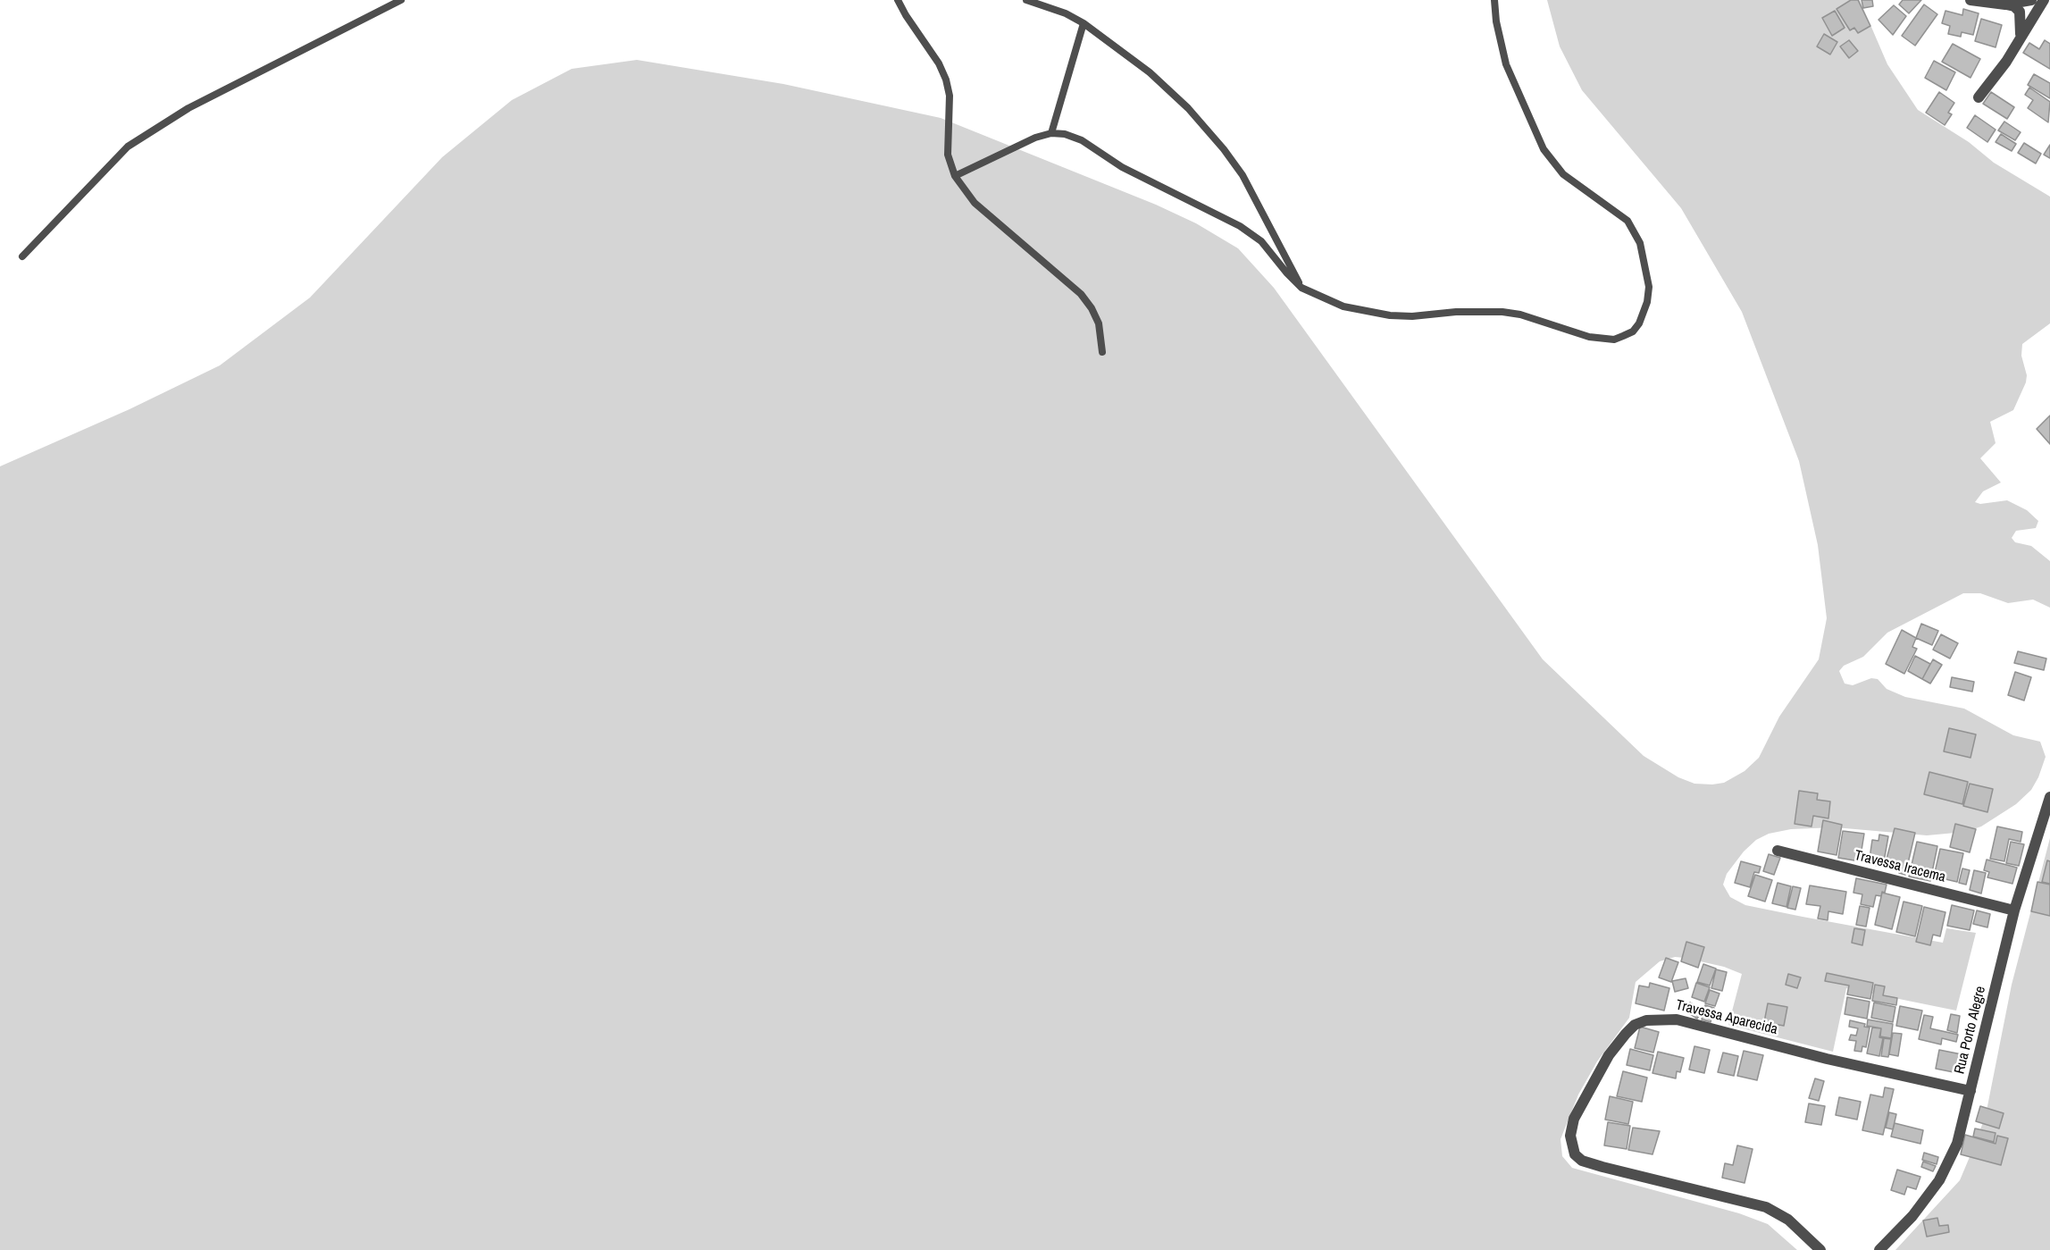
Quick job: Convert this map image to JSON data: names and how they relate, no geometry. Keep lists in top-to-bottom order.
{
  "streets": {
    "street": ["Travessa Iracema", "Travessa Aparecida", "Rua Porto Alegre"]
  },
  "crossings": [
    ["Travessa Iracema", "Rua Porto Alegre"],
    ["Travessa Aparecida", "Rua Porto Alegre"]
  ]
}
